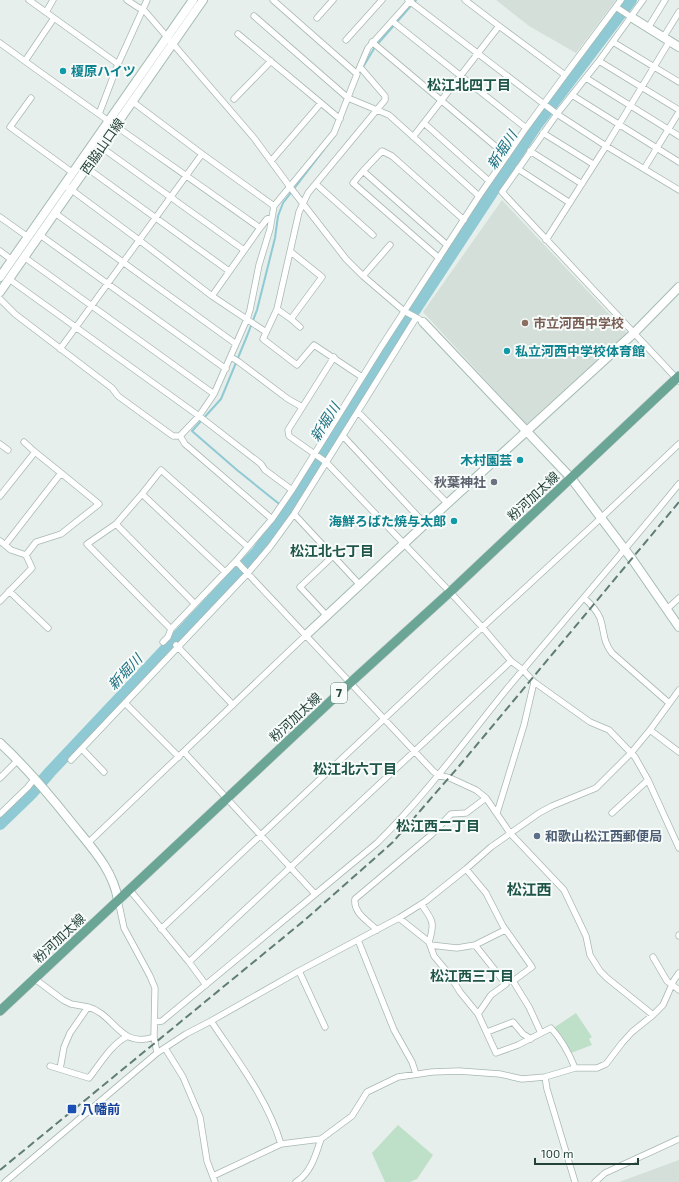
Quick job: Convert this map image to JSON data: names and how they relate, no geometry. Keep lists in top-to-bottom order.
{
  "streets": {
    "main road": ["粉河加太線", "7"],
    "street": ["西脇山口線"]
  },
  "districts": [
    "松江北四丁目",
    "松江北七丁目",
    "松江北六丁目",
    "松江西二丁目",
    "松江西",
    "松江西三丁目"
  ],
  "water": ["新堀川"],
  "places": {
    "other": [
      "榎原ハイツ",
      "市立河西中学校",
      "私立河西中学校体育館",
      "木村園芸",
      "秋葉神社",
      "海鮮ろばた焼与太郎",
      "和歌山松江西郵便局"
    ],
    "transit": ["八幡前"]
  },
  "scale_bar": "100 m"
}
